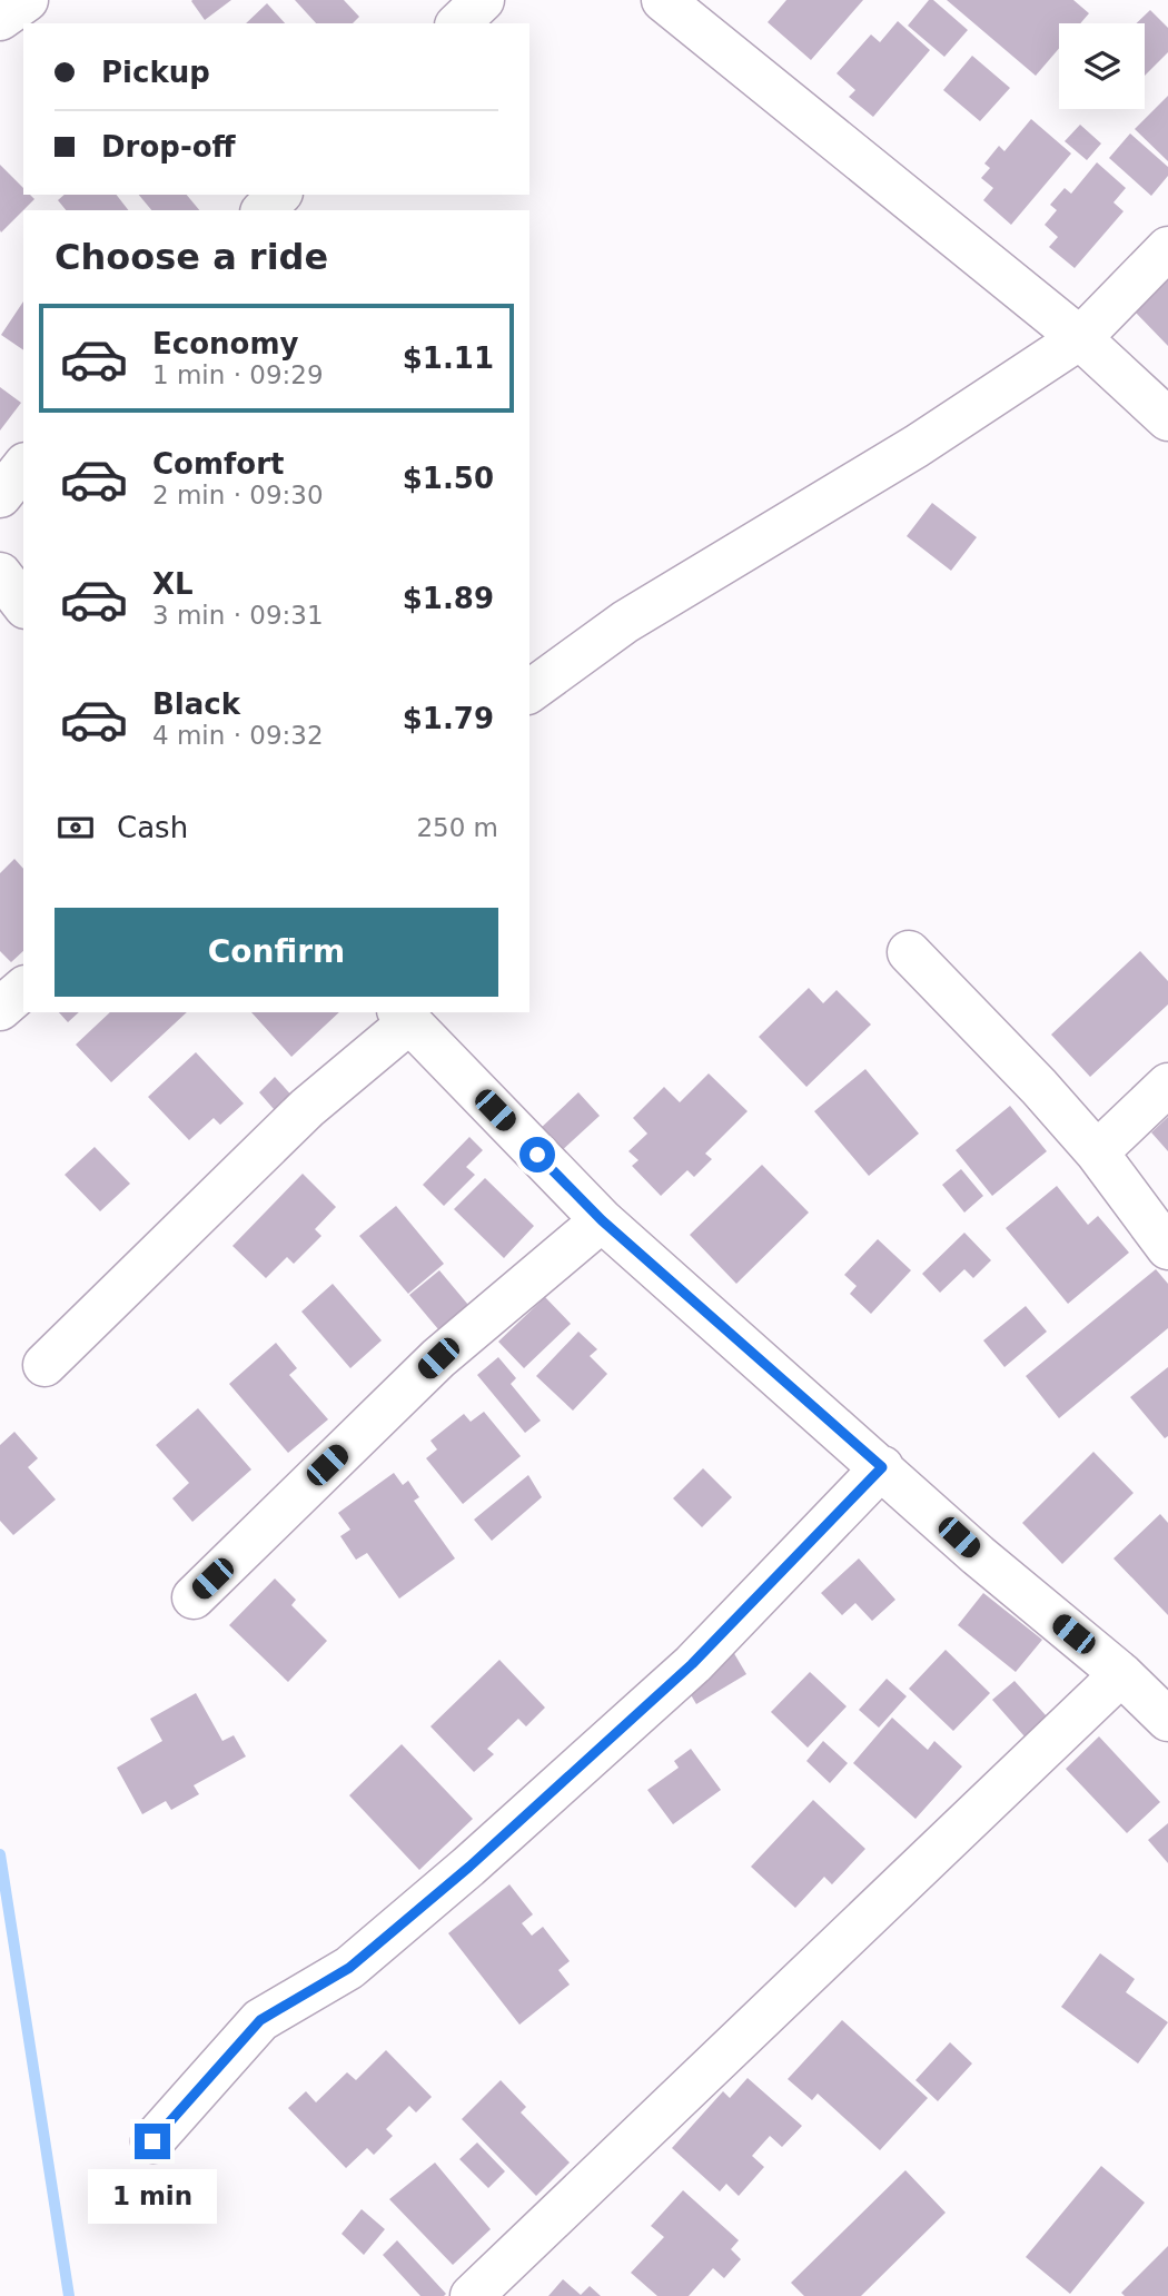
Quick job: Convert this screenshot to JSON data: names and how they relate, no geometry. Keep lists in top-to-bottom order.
{
  "page": {
    "banner": ["Pickup", "Drop-off"],
    "heading": "Choose a ride",
    "list": [
      {
        "name": "Economy",
        "note": "1 min · 09:29",
        "value": "$1.11"
      },
      {
        "name": "Comfort",
        "note": "2 min · 09:30",
        "value": "$1.50"
      },
      {
        "name": "XL",
        "note": "3 min · 09:31",
        "value": "$1.89"
      },
      {
        "name": "Black",
        "note": "4 min · 09:32",
        "value": "$1.79"
      }
    ],
    "pay": ["Cash", "250 m"],
    "buttons": "Confirm",
    "bubble": "1 min"
  }
}
